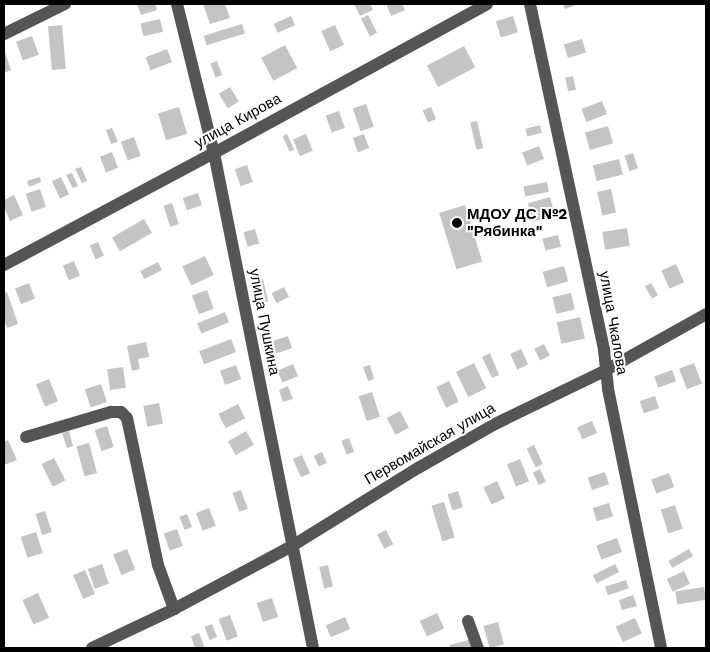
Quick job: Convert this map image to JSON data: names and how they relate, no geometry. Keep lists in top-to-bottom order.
{
  "streets": {
    "street": [
      "улица Кирова",
      "улица Пушкина",
      "улица Чкалова",
      "Первомайская улица"
    ]
  },
  "crossings": [
    ["улица Кирова", "улица Пушкина"],
    ["улица Пушкина", "Первомайская улица"],
    ["улица Чкалова", "Первомайская улица"]
  ],
  "places": ["МДОУ ДС №2 \"Рябинка\""]
}
